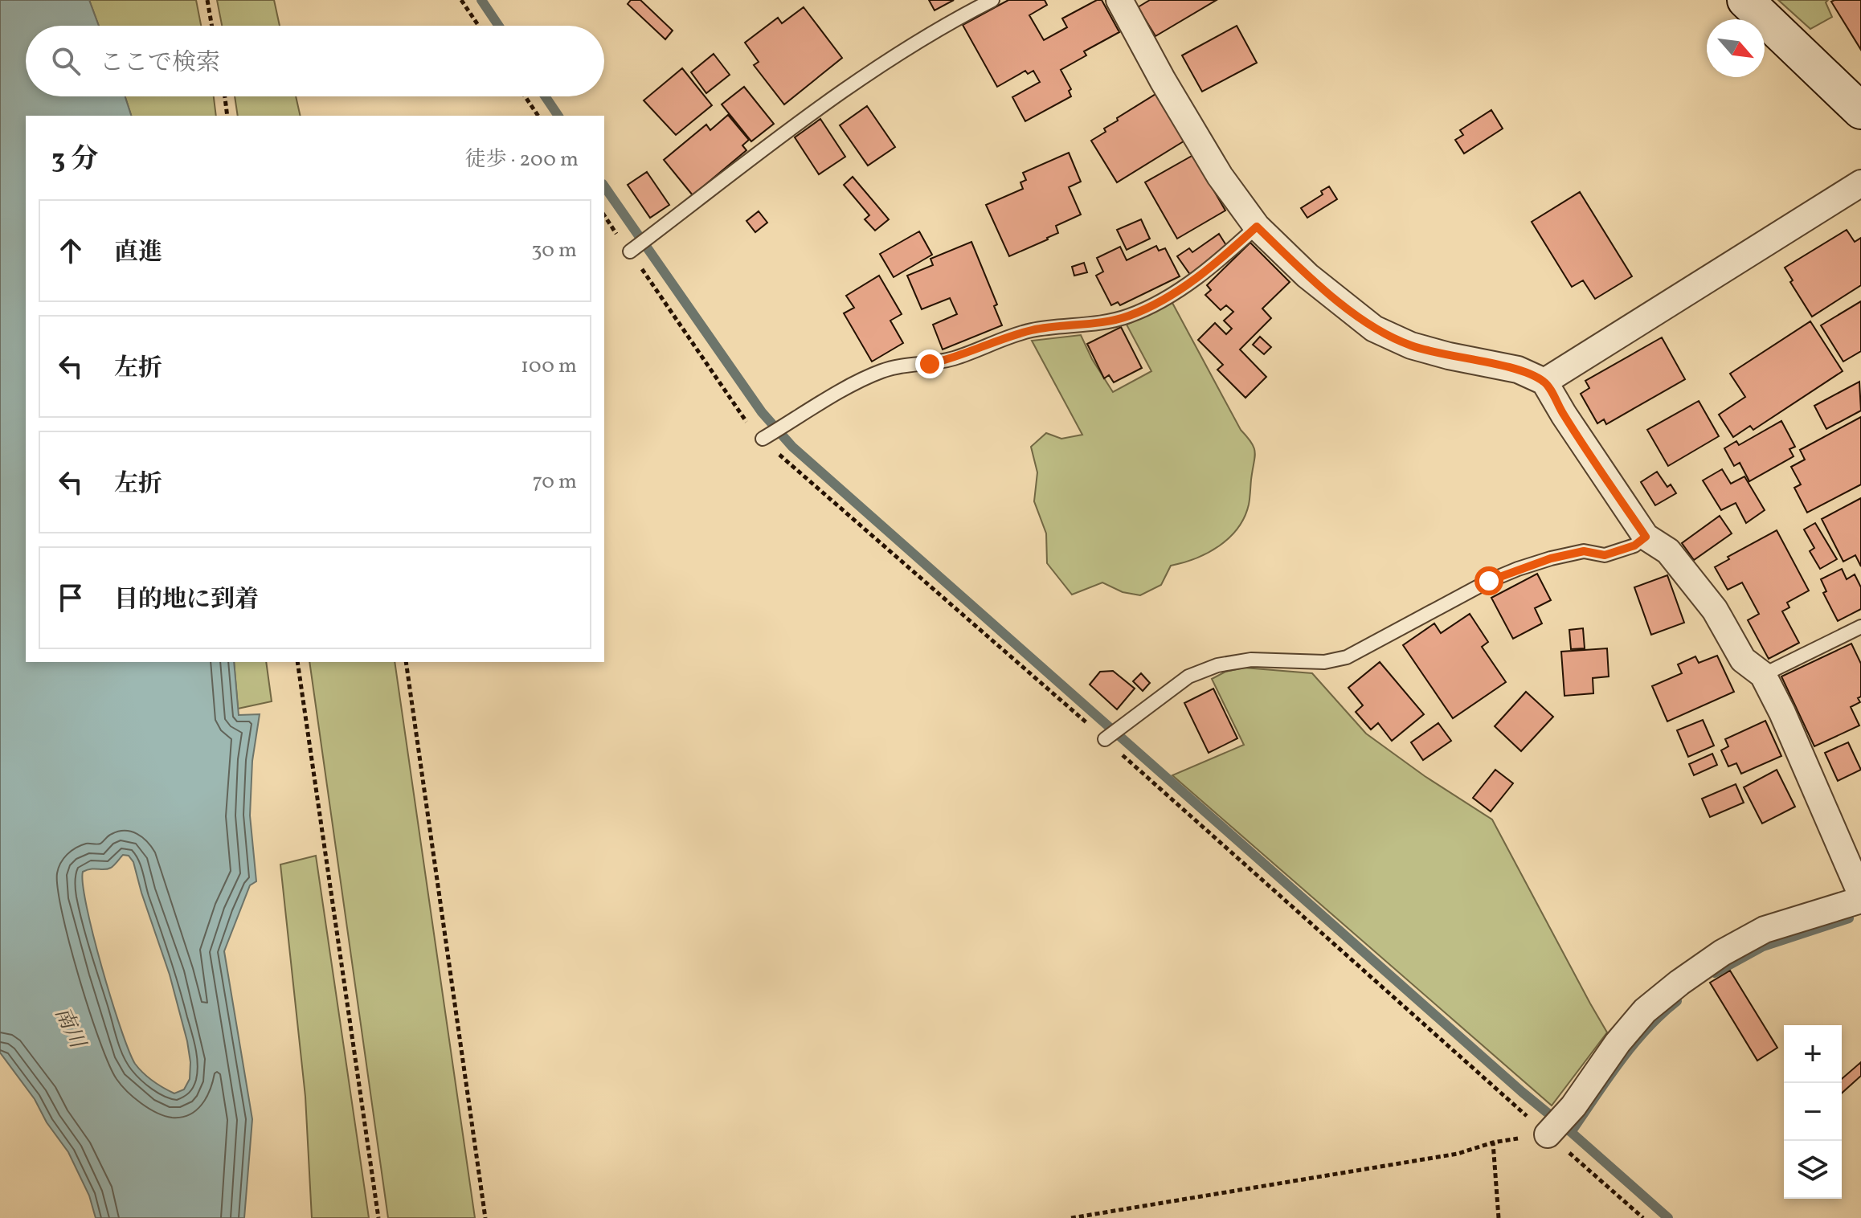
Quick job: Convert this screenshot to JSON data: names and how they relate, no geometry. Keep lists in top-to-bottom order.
{
  "water": ["南川"],
  "north": "bottom right",
  "page": {
    "search": "ここで検索",
    "heading": ["3 分", "徒歩 · 200 m"],
    "list": [
      ["直進", "30 m"],
      ["左折", "100 m"],
      ["左折", "70 m"],
      "目的地に到着"
    ],
    "map_buttons": ["+", "−"]
  }
}
